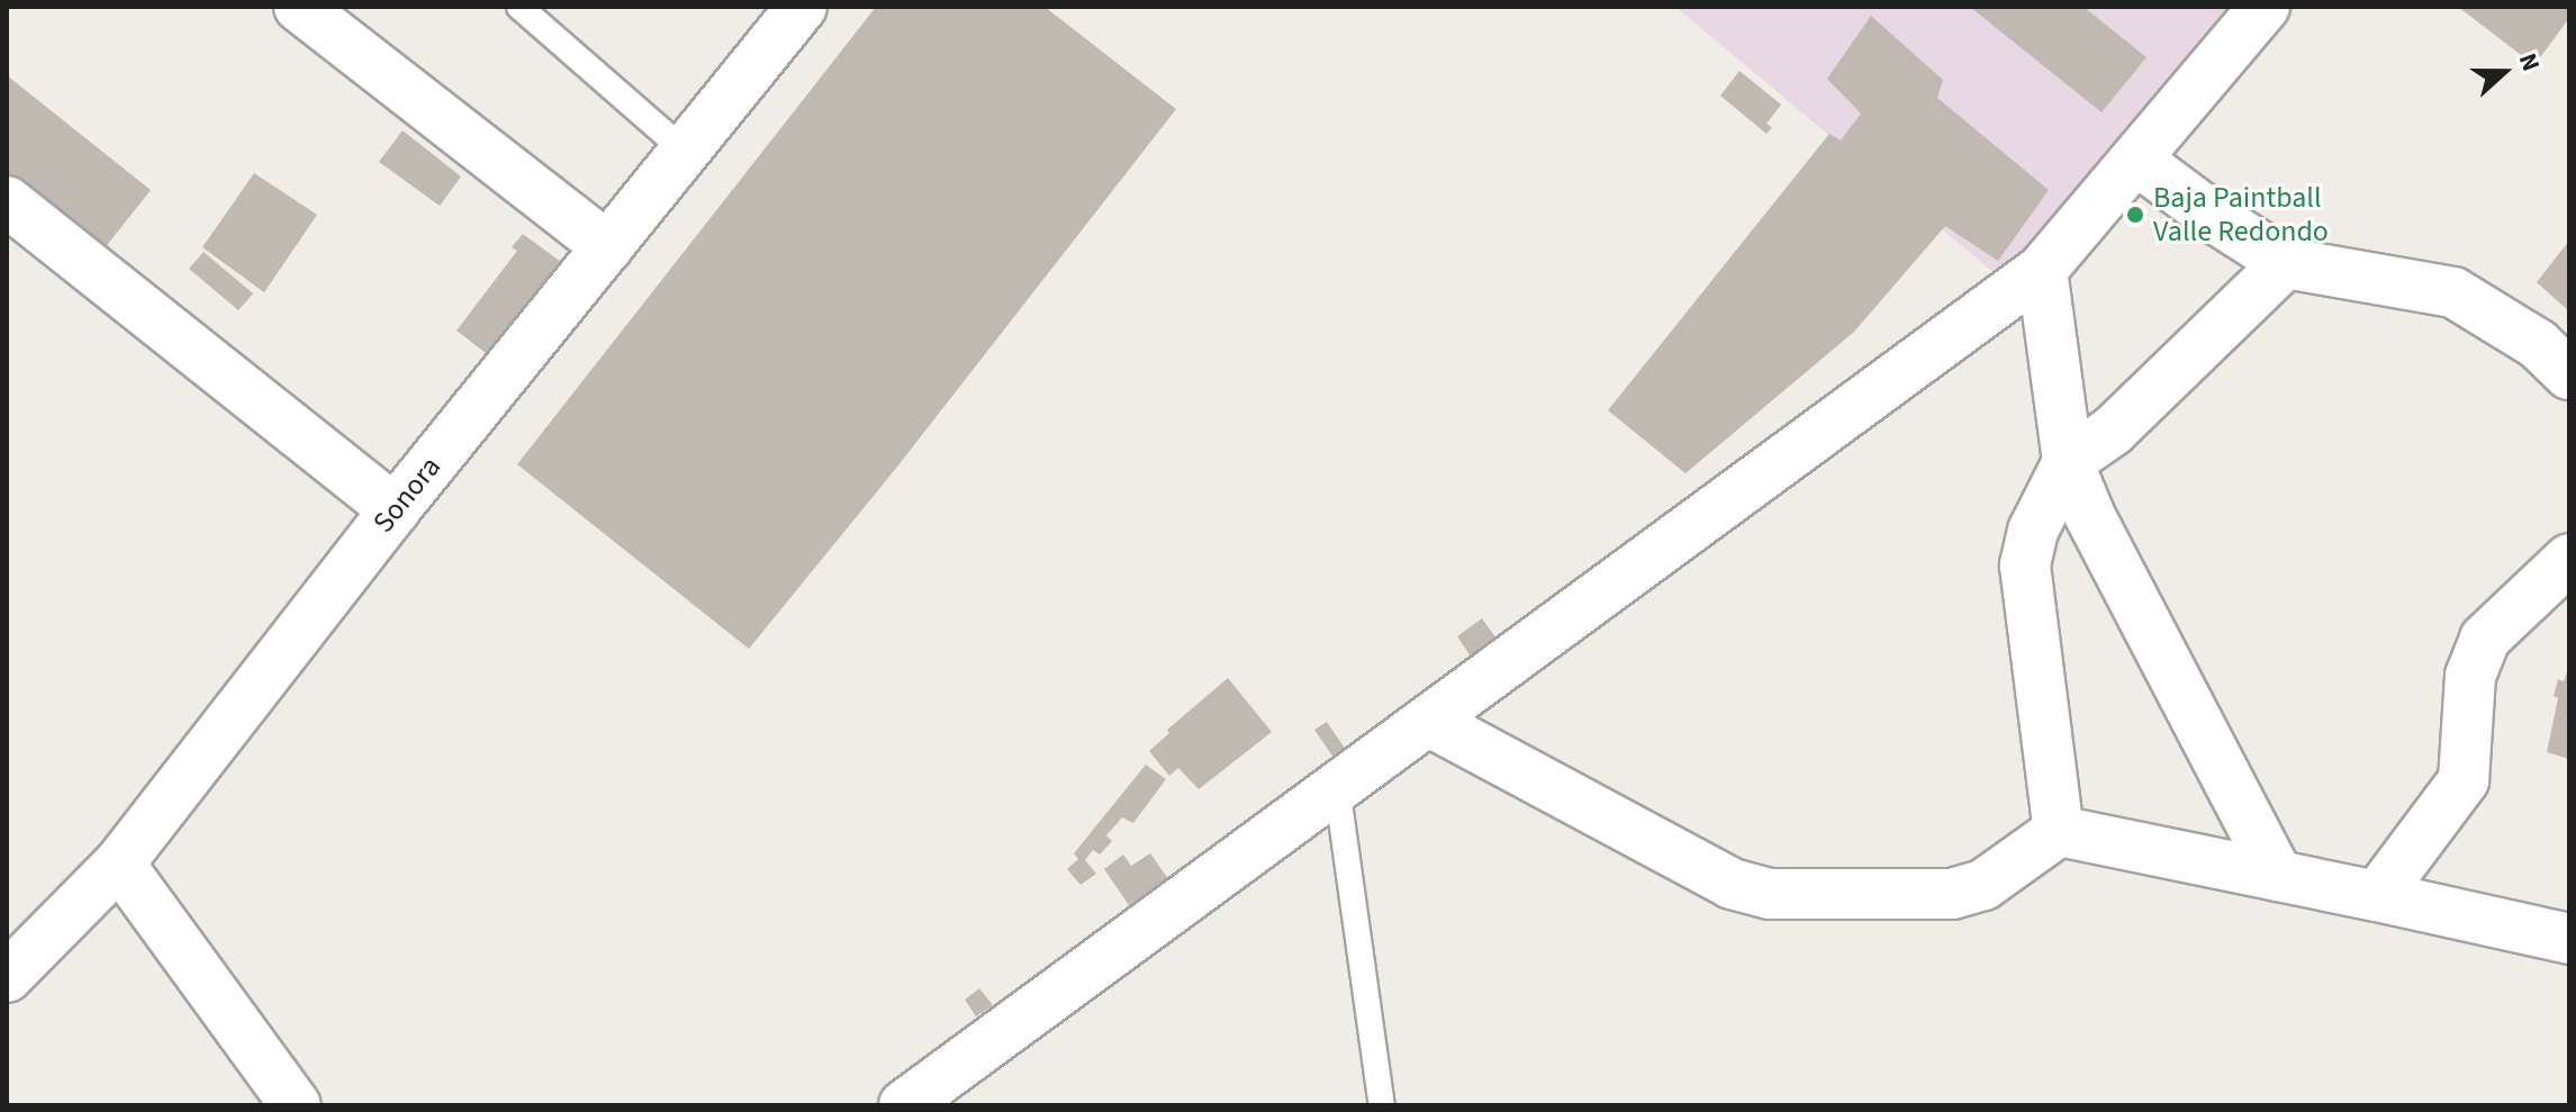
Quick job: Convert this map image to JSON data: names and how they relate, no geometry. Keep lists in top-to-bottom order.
{
  "streets": {
    "street": ["Sonora"]
  },
  "places": ["Baja Paintball Valle Redondo"],
  "north": "right"
}
